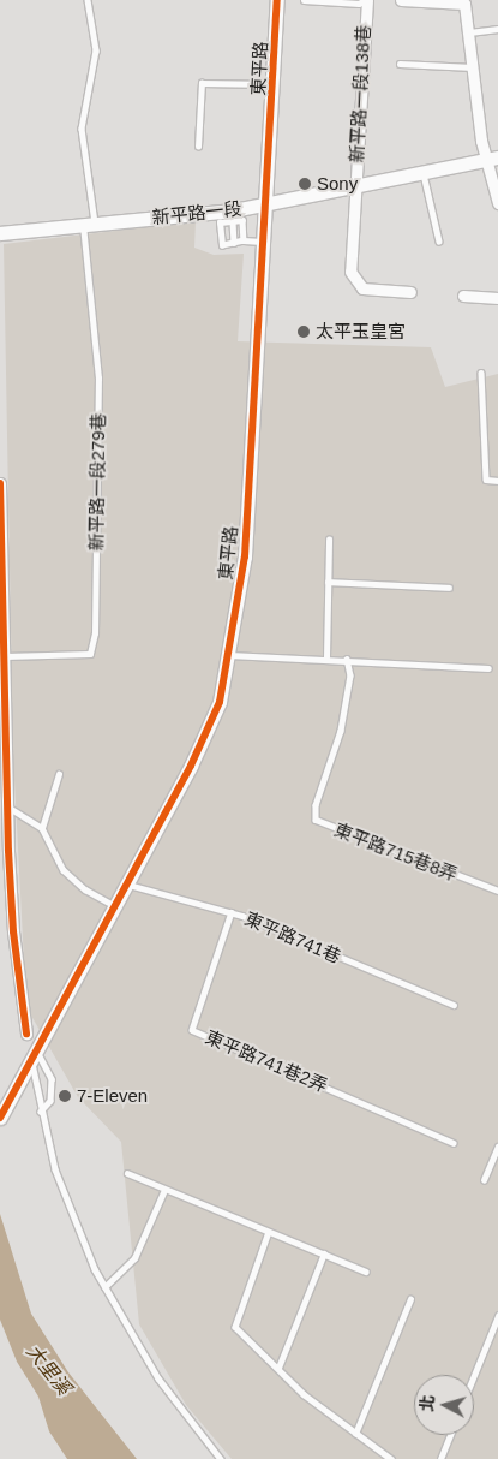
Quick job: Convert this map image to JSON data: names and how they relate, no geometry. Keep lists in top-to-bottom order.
{
  "streets": {
    "street": ["東平路", "新平路一段138巷", "新平路一段"],
    "lane": [
      "新平路一段279巷",
      "東平路715巷8弄",
      "東平路741巷",
      "東平路741巷2弄"
    ]
  },
  "crossings": [
    ["東平路", "新平路一段"],
    ["東平路", "東平路741巷"],
    ["新平路一段138巷", "新平路一段"],
    ["新平路一段", "新平路一段279巷"],
    ["東平路741巷", "東平路741巷2弄"]
  ],
  "water": ["大里溪"],
  "places": ["Sony", "太平玉皇宮", "7-Eleven"],
  "north": "left"
}
